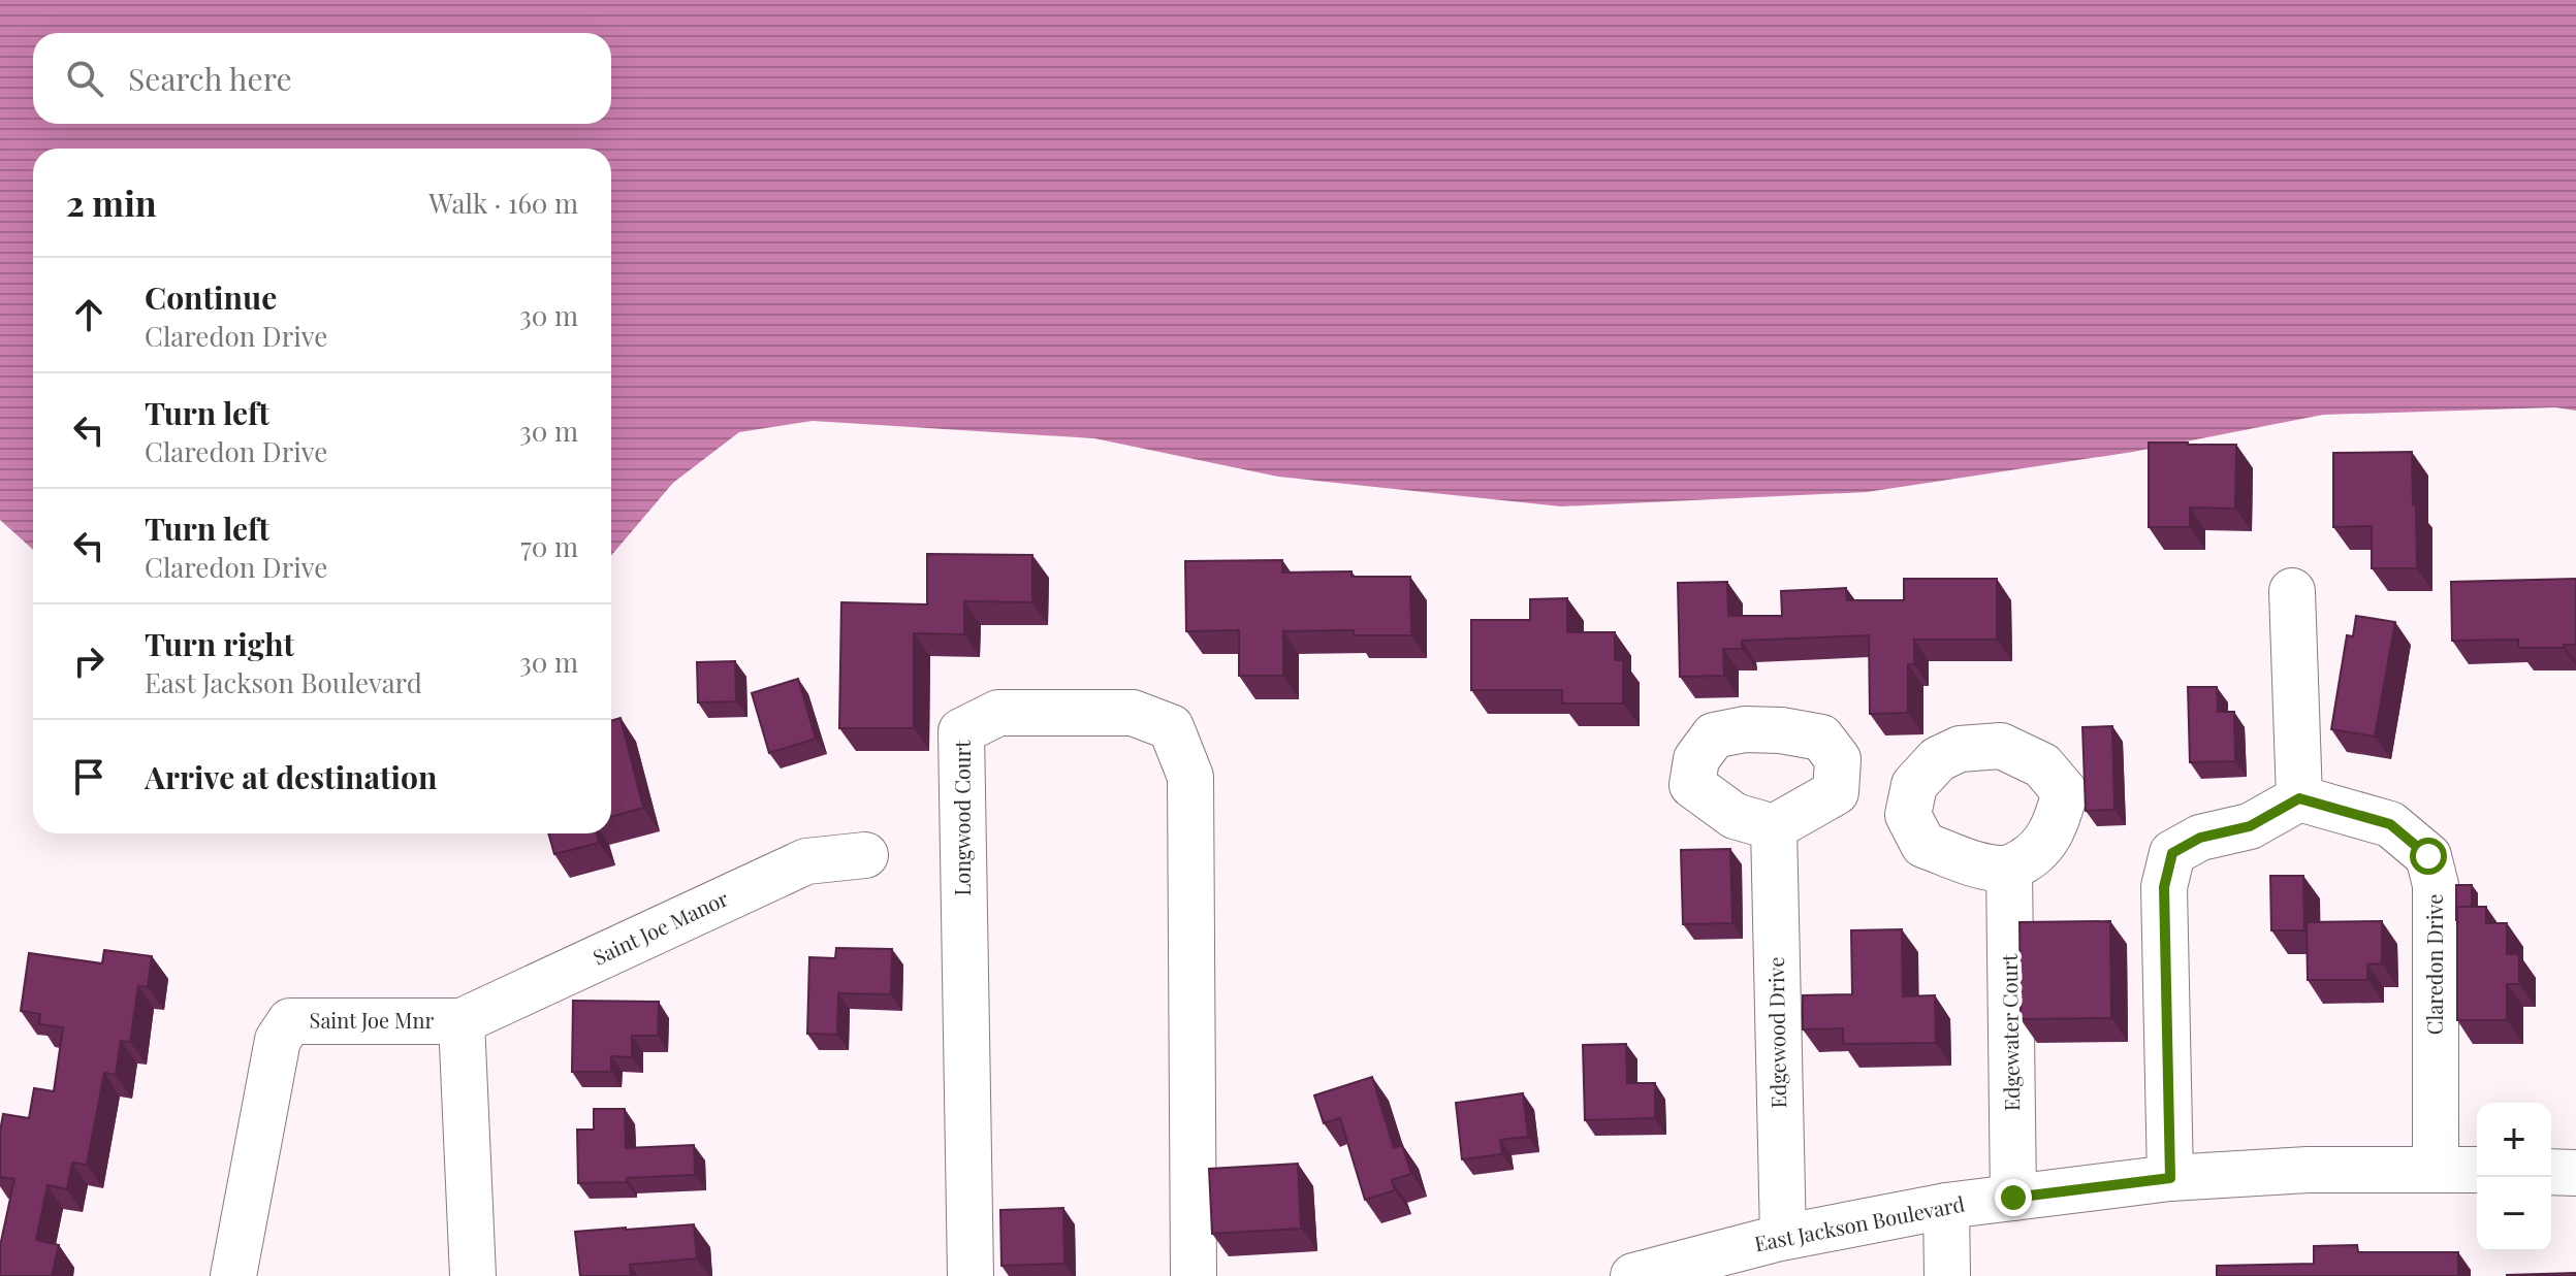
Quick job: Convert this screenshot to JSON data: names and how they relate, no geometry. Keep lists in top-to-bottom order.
{
  "streets": {
    "street": [
      "Longwood Court",
      "Saint Joe Manor",
      "Claredon Drive",
      "Saint Joe Mnr",
      "Edgewood Drive",
      "Edgewater Court",
      "East Jackson Boulevard"
    ]
  },
  "crossings": [
    ["Saint Joe Manor", "Saint Joe Mnr"],
    ["Claredon Drive", "East Jackson Boulevard"],
    ["Edgewood Drive", "East Jackson Boulevard"],
    ["Edgewater Court", "East Jackson Boulevard"]
  ],
  "page": {
    "search": "Search here",
    "heading": ["2 min", "Walk · 160 m"],
    "list": [
      ["Continue", "Claredon Drive", "30 m"],
      ["Turn left", "Claredon Drive", "30 m"],
      ["Turn left", "Claredon Drive", "70 m"],
      ["Turn right", "East Jackson Boulevard", "30 m"],
      "Arrive at destination"
    ],
    "map_buttons": ["+", "−"]
  }
}
